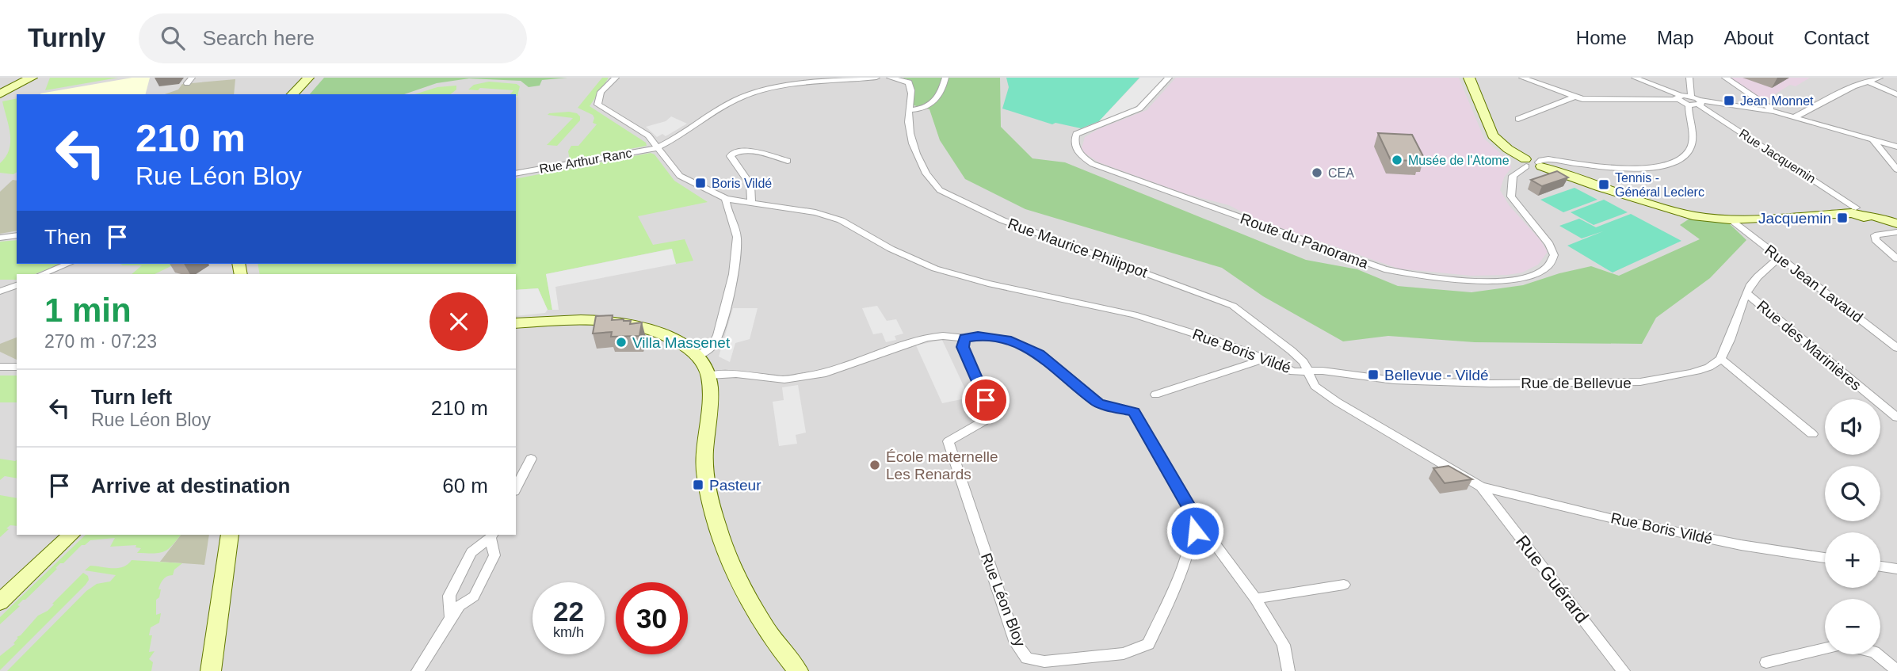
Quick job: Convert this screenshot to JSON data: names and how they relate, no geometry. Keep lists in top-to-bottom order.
{
  "streets": {
    "street": [
      "Rue Jacquemin",
      "Rue Arthur Ranc",
      "Route du Panorama",
      "Rue Maurice Philippot",
      "Rue Jean Lavaud",
      "Rue des Marinières",
      "Rue Boris Vildé",
      "Rue de Bellevue",
      "Rue Guérard",
      "Rue Léon Bloy"
    ]
  },
  "crossings": [
    ["Rue Arthur Ranc", "Rue Boris Vildé"],
    ["Rue Maurice Philippot", "Rue Boris Vildé"],
    ["Rue Maurice Philippot", "Rue de Bellevue"],
    ["Rue Boris Vildé", "Rue de Bellevue"],
    ["Rue Boris Vildé", "Rue Guérard"]
  ],
  "places": {
    "transit": [
      "Jean Monnet",
      "Boris Vildé",
      "Tennis - Général Leclerc",
      "Jacquemin",
      "Bellevue - Vildé",
      "Pasteur"
    ],
    "other": [
      "Musée de l'Atome",
      "CEA",
      "Villa Massenet",
      "École maternelle Les Renards"
    ]
  },
  "page": {
    "header": "Turnly",
    "search": "Search here",
    "nav": [
      "Home",
      "Map",
      "About",
      "Contact"
    ],
    "turn": ["210 m", "Rue Léon Bloy"],
    "then": "Then",
    "heading": ["1 min", "270 m · 07:23"],
    "list": [
      {
        "name": "Turn left",
        "note": "Rue Léon Bloy",
        "value": "210 m"
      },
      {
        "name": "Arrive at destination",
        "value": "60 m"
      }
    ],
    "map_buttons": ["+", "−"],
    "speed": "22 km/h",
    "limit": "30"
  }
}
